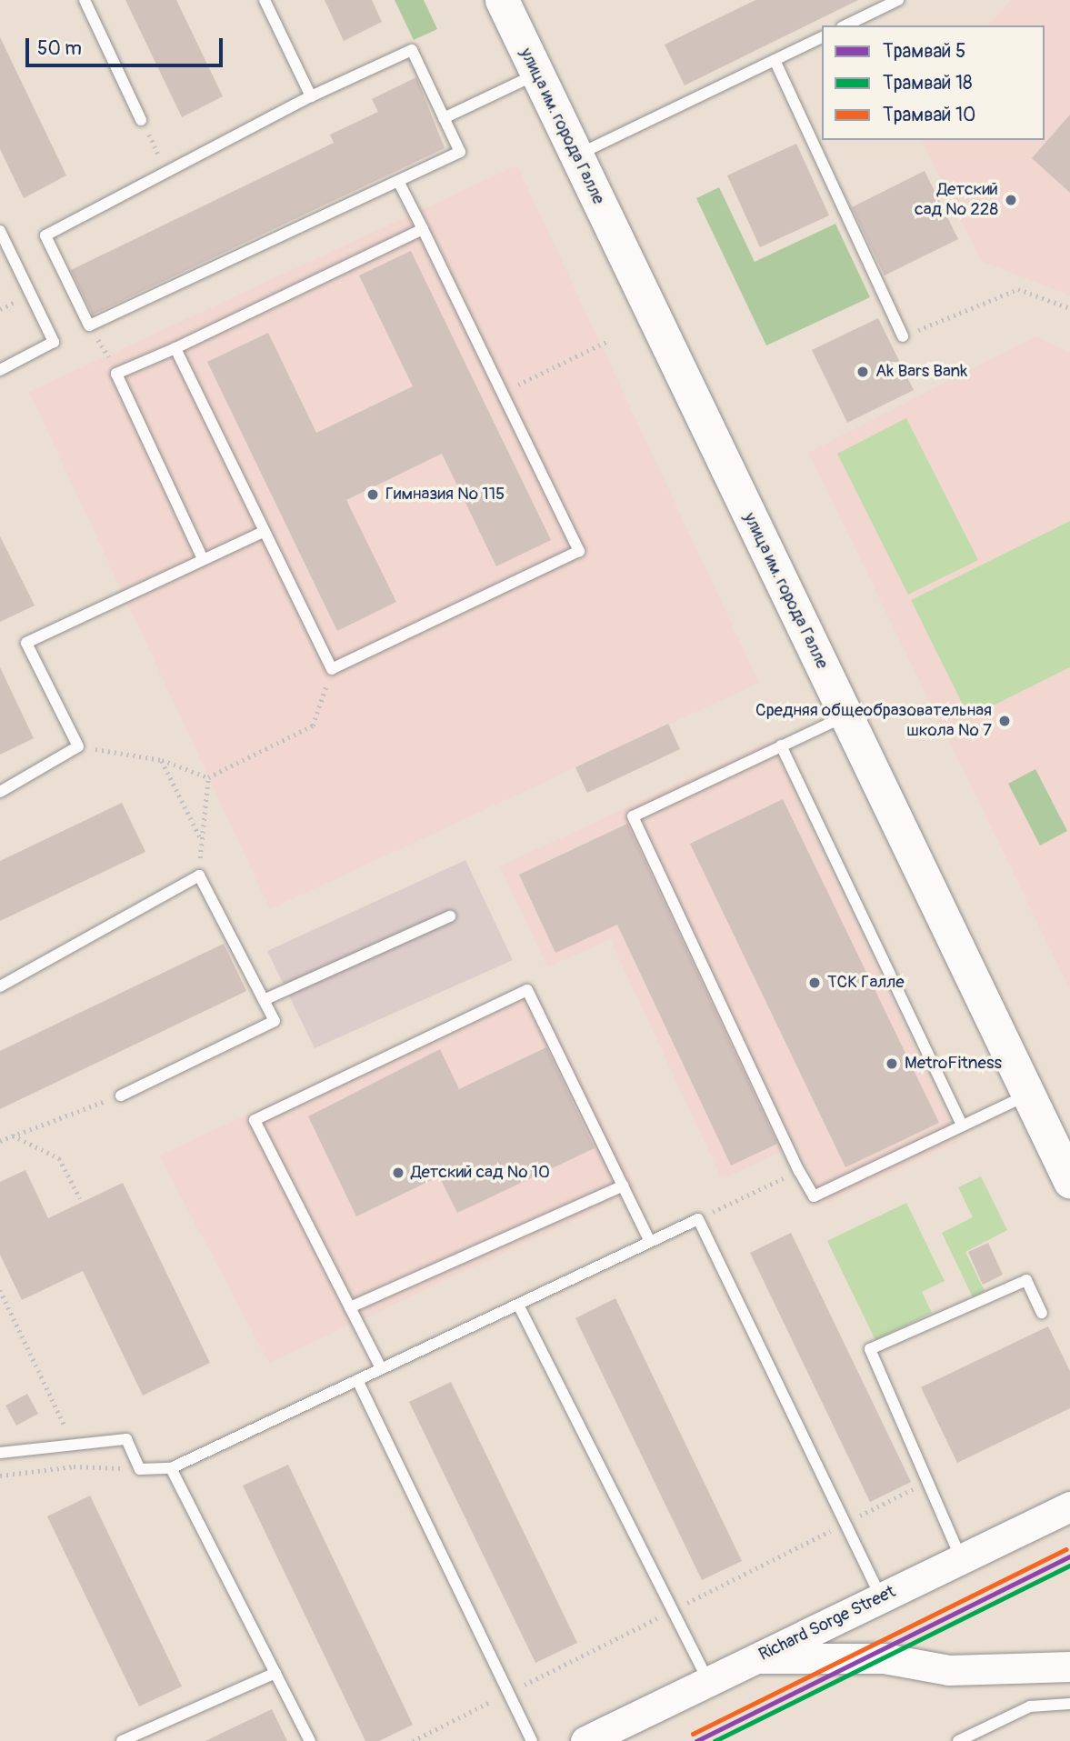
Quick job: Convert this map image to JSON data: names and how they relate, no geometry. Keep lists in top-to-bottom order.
{
  "streets": {
    "main road": ["улица им. города Галле", "Richard Sorge Street"]
  },
  "places": [
    "Детский сад № 228",
    "Ak Bars Bank",
    "Гимназия № 115",
    "Средняя общеобразовательная школа № 7",
    "ТСК Галле",
    "MetroFitness",
    "Детский сад № 10"
  ],
  "lines": ["tram line 10", "tram line 5", "tram line 18"],
  "legend": ["Трамвай 5", "Трамвай 18", "Трамвай 10"],
  "scale_bar": "50 m"
}
